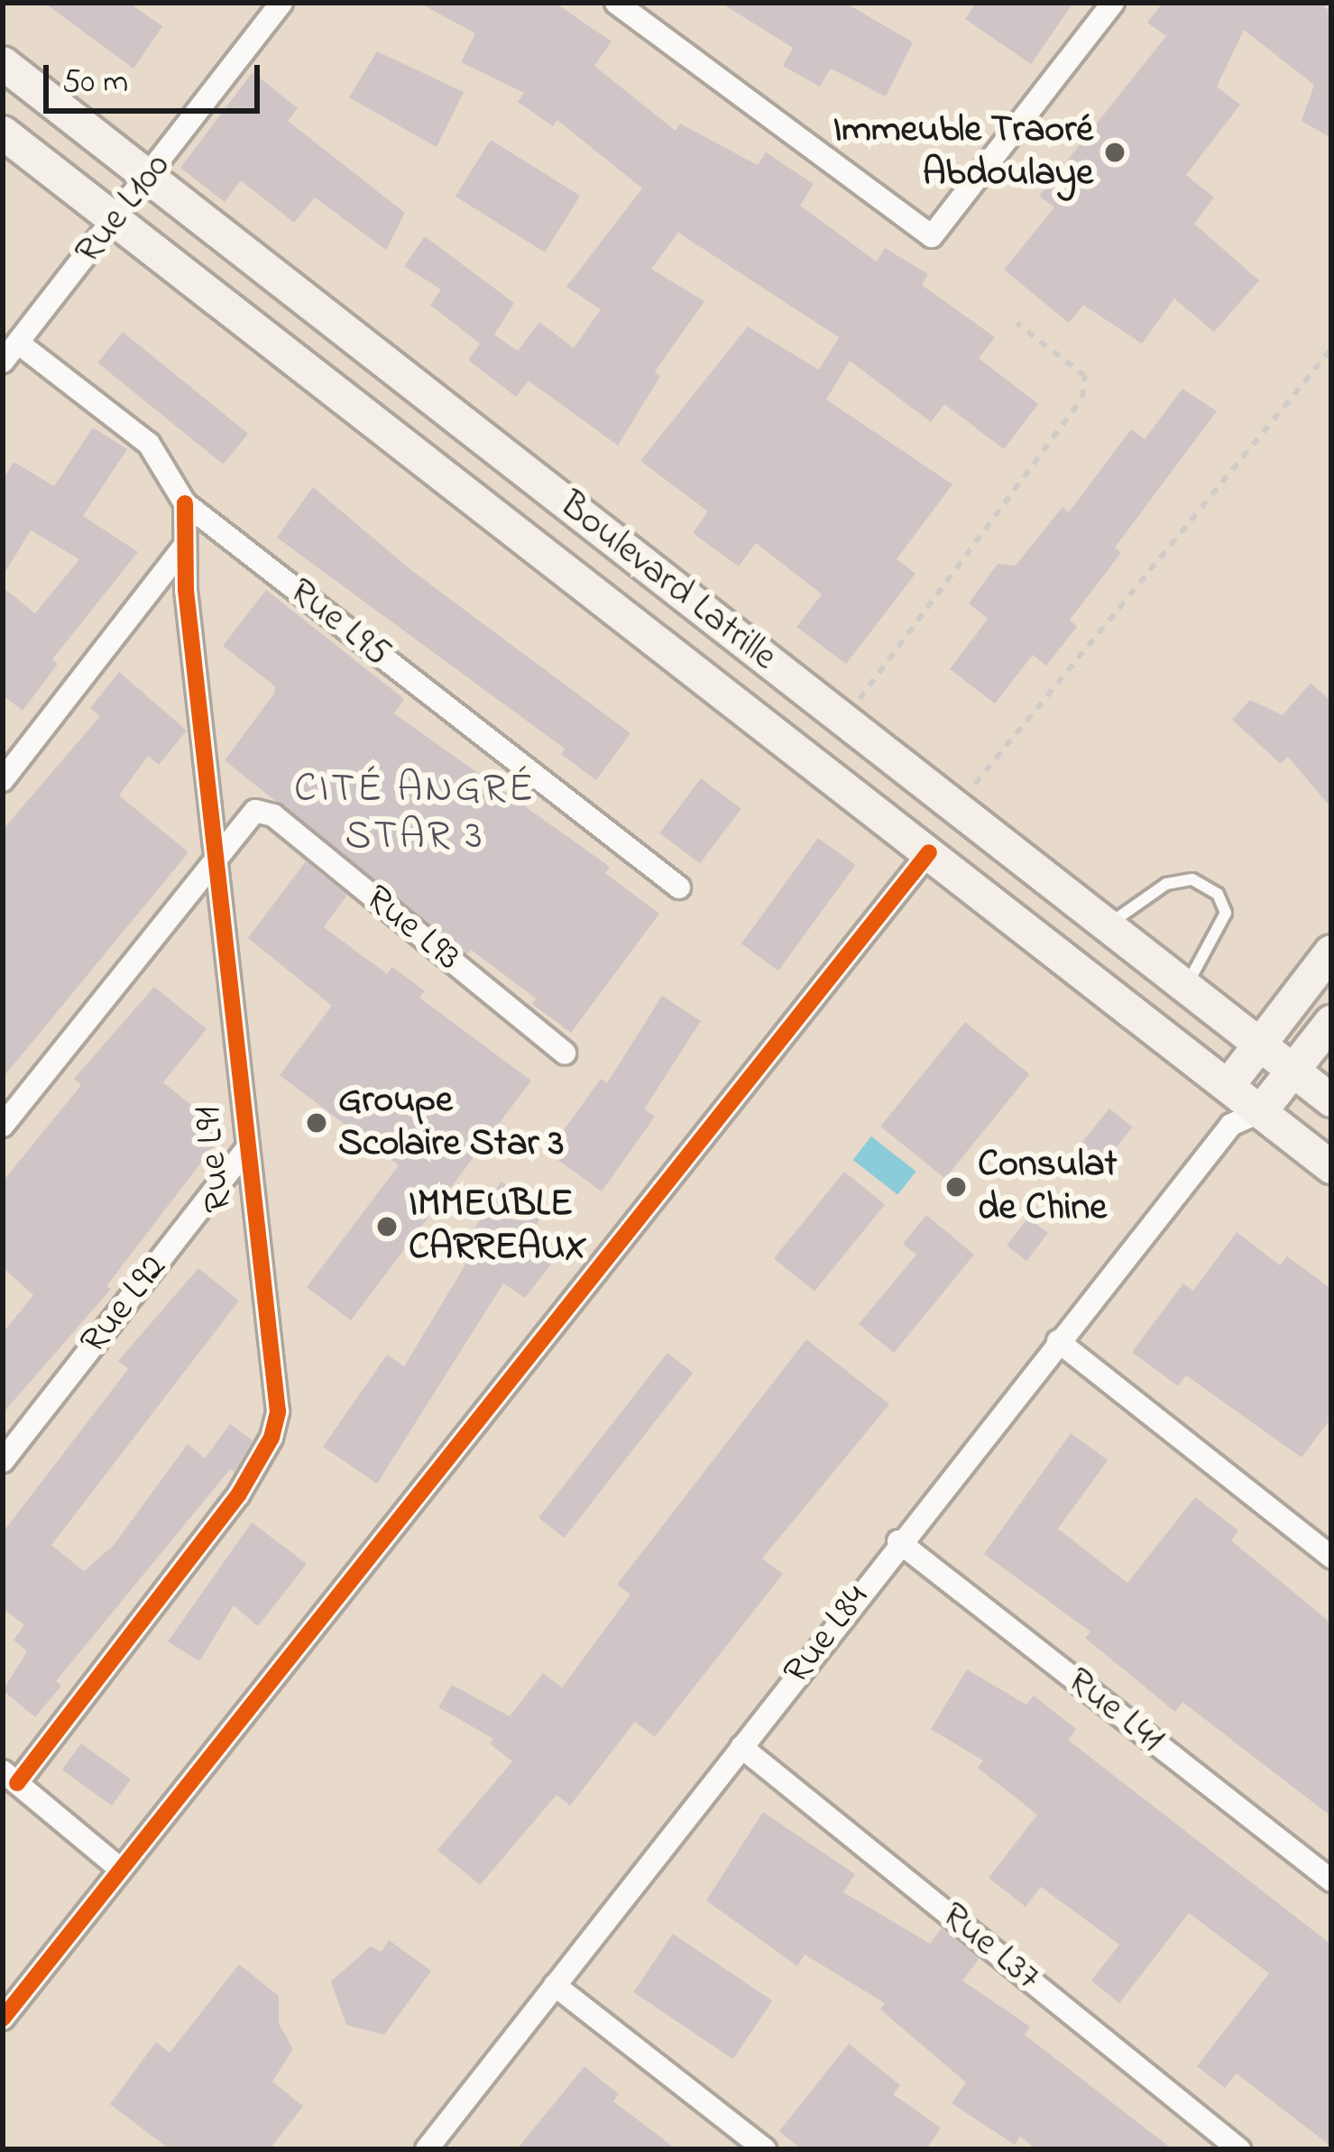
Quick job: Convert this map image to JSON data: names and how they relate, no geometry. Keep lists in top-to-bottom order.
{
  "streets": {
    "main road": ["Boulevard Latrille", "Rue L84"],
    "street": [
      "Rue L100",
      "Rue L95",
      "Rue L93",
      "Rue L91",
      "Rue L92",
      "Rue L41",
      "Rue L37"
    ]
  },
  "crossings": [
    ["Rue L100", "Boulevard Latrille"],
    ["Rue L100", "Rue L95"],
    ["Boulevard Latrille", "Rue L84"],
    ["Rue L95", "Rue L91"],
    ["Rue L93", "Rue L91"],
    ["Rue L91", "Rue L92"],
    ["Rue L84", "Rue L41"],
    ["Rue L84", "Rue L37"]
  ],
  "districts": ["CITÉ ANGRÉ STAR 3"],
  "places": [
    "Immeuble Traoré Abdoulaye",
    "Groupe Scolaire Star 3",
    "Consulat de Chine",
    "IMMEUBLE CARREAUX"
  ],
  "scale_bar": "50 m"
}
